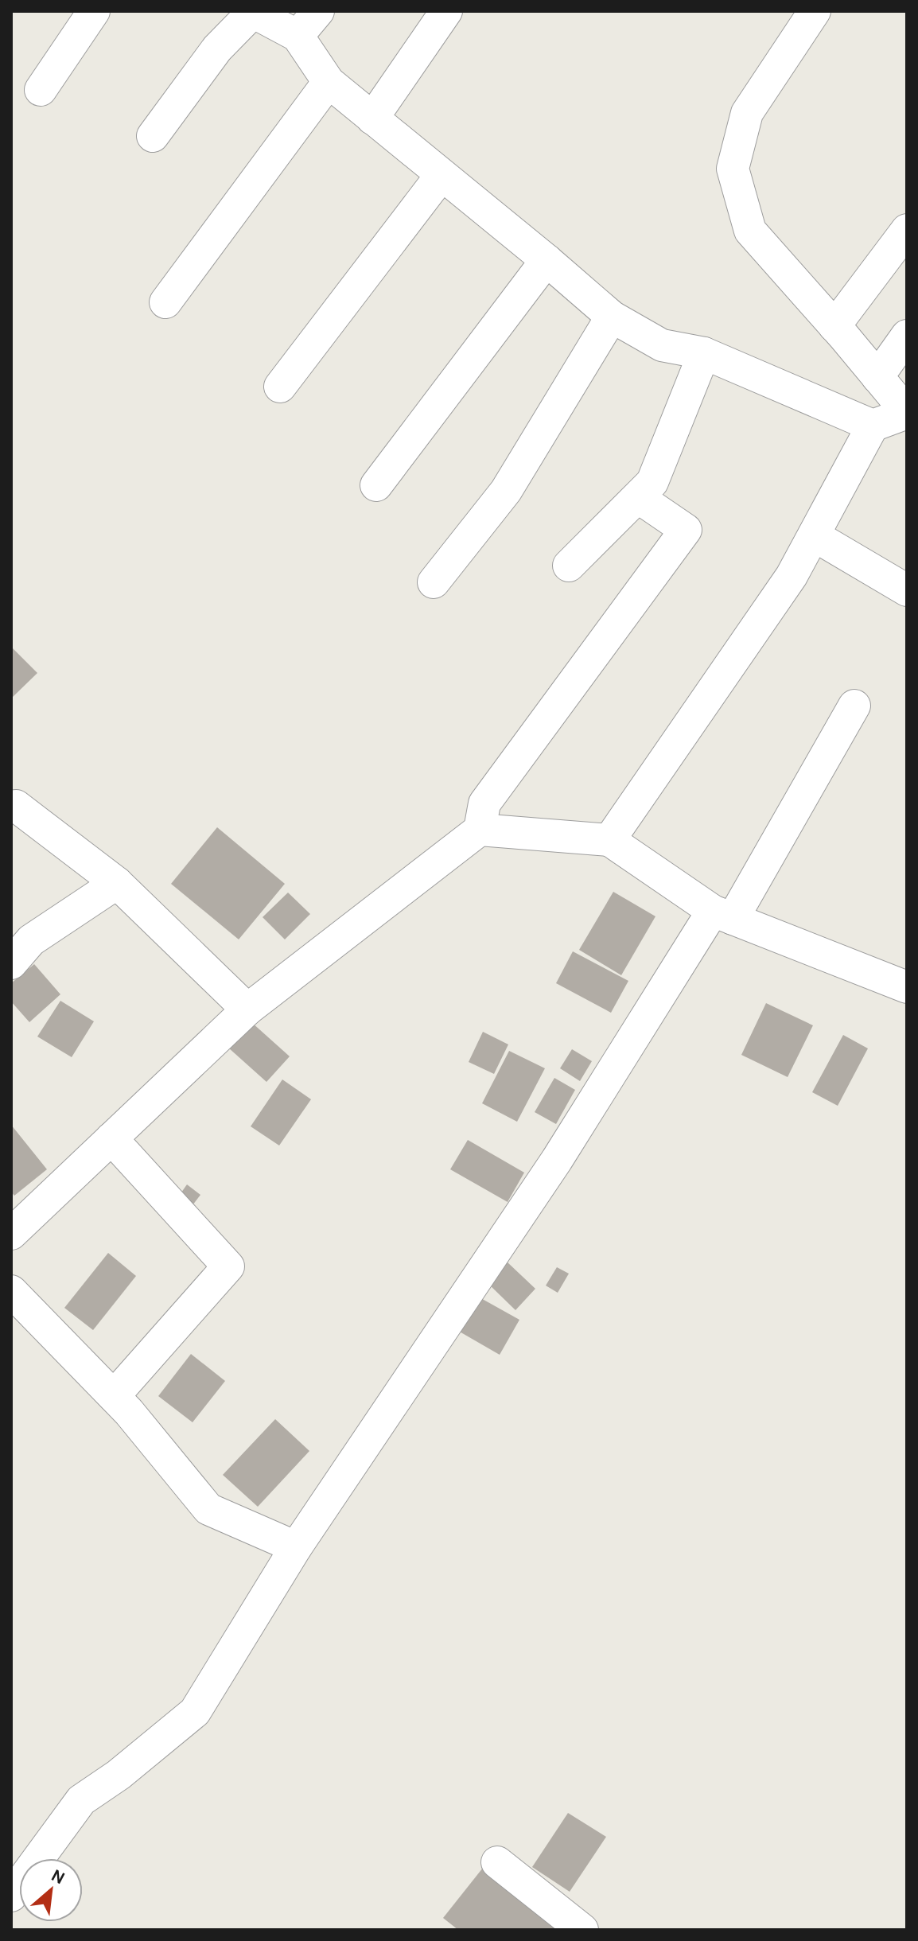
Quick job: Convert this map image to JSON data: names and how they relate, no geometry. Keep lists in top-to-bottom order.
{
  "north": "top right"
}
